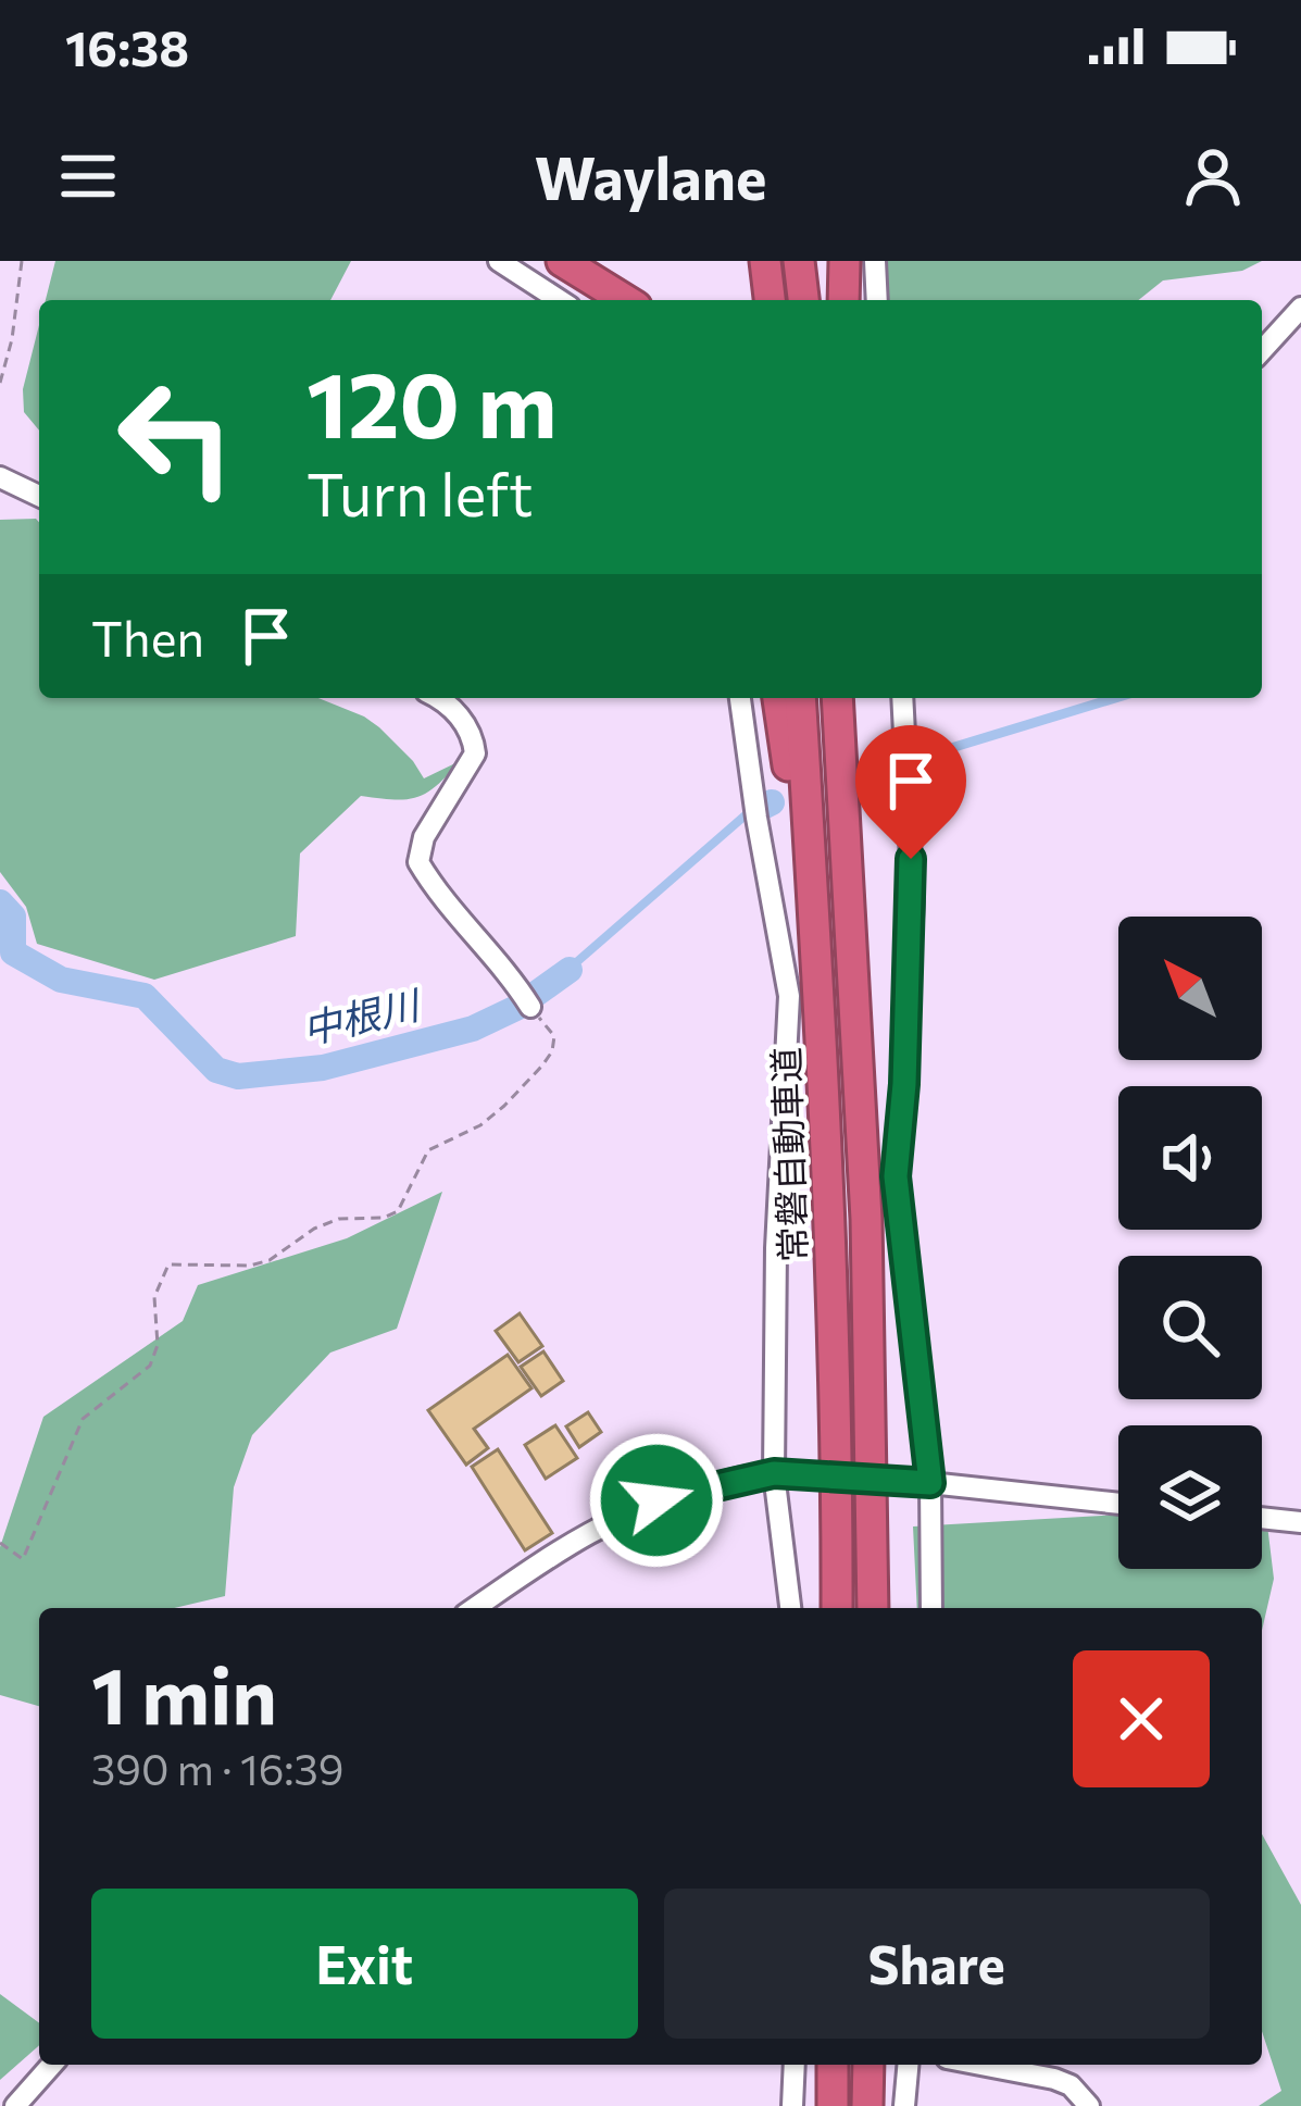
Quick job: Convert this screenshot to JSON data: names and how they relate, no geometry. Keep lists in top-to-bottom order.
{
  "streets": {
    "highway": ["常磐自動車道"]
  },
  "water": ["中根川"],
  "north": "top left",
  "page": {
    "status": "16:38",
    "header": "Waylane",
    "turn": ["120 m", "Turn left"],
    "then": "Then",
    "heading": ["1 min", "390 m · 16:39"],
    "buttons": ["Exit", "Share"]
  }
}
